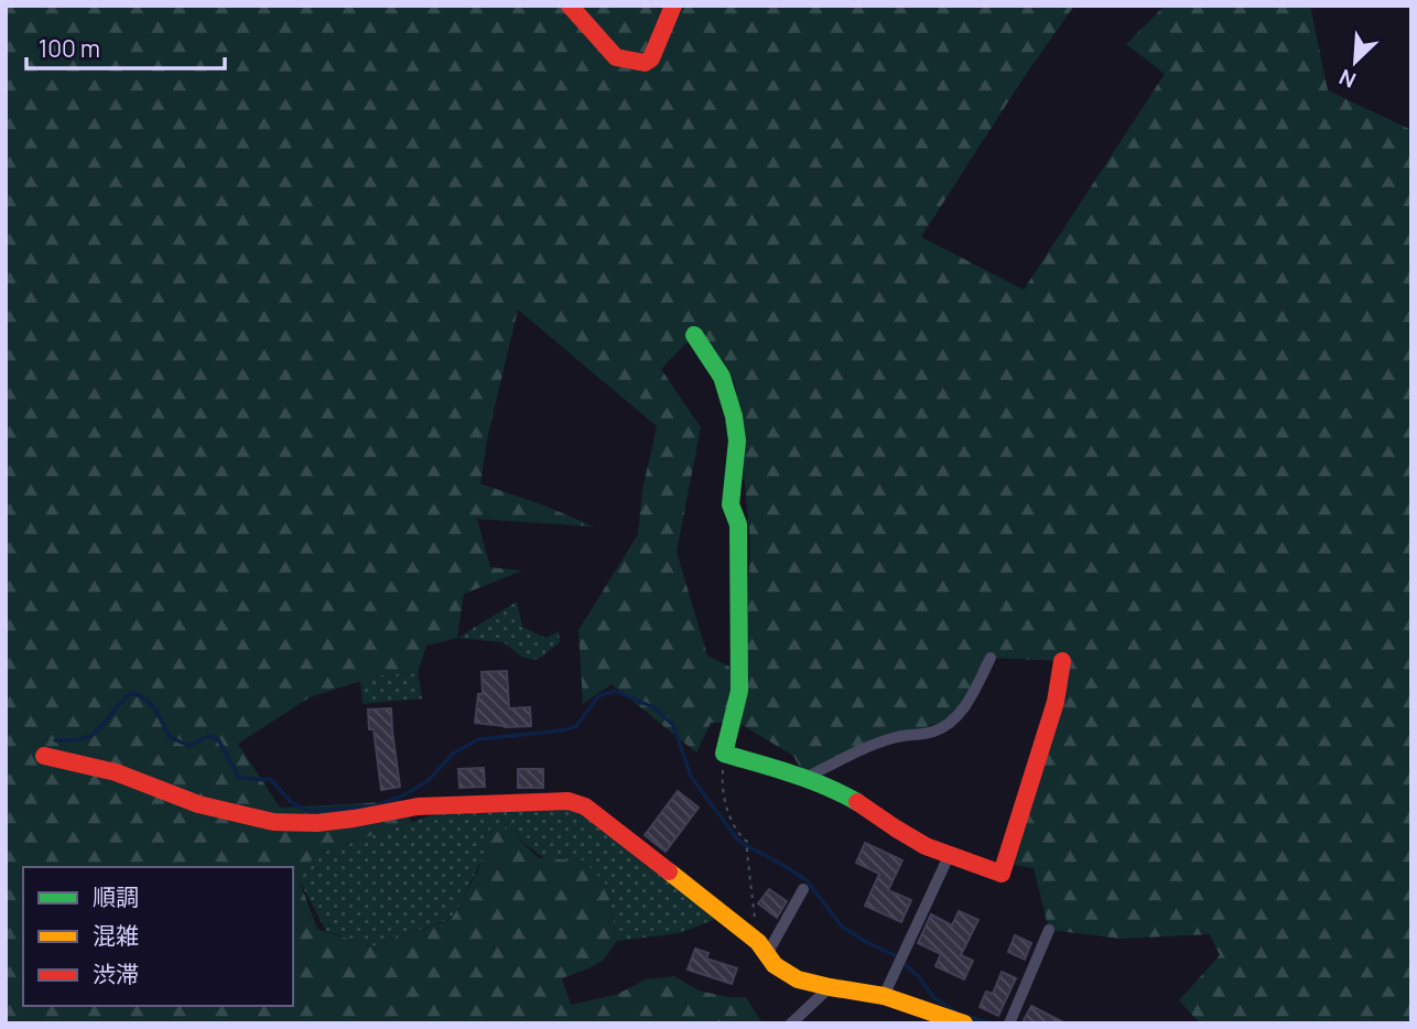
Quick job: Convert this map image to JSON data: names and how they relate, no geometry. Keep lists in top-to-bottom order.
{
  "legend": ["順調", "混雑", "渋滞"],
  "scale_bar": "100 m",
  "north": "bottom left"
}
